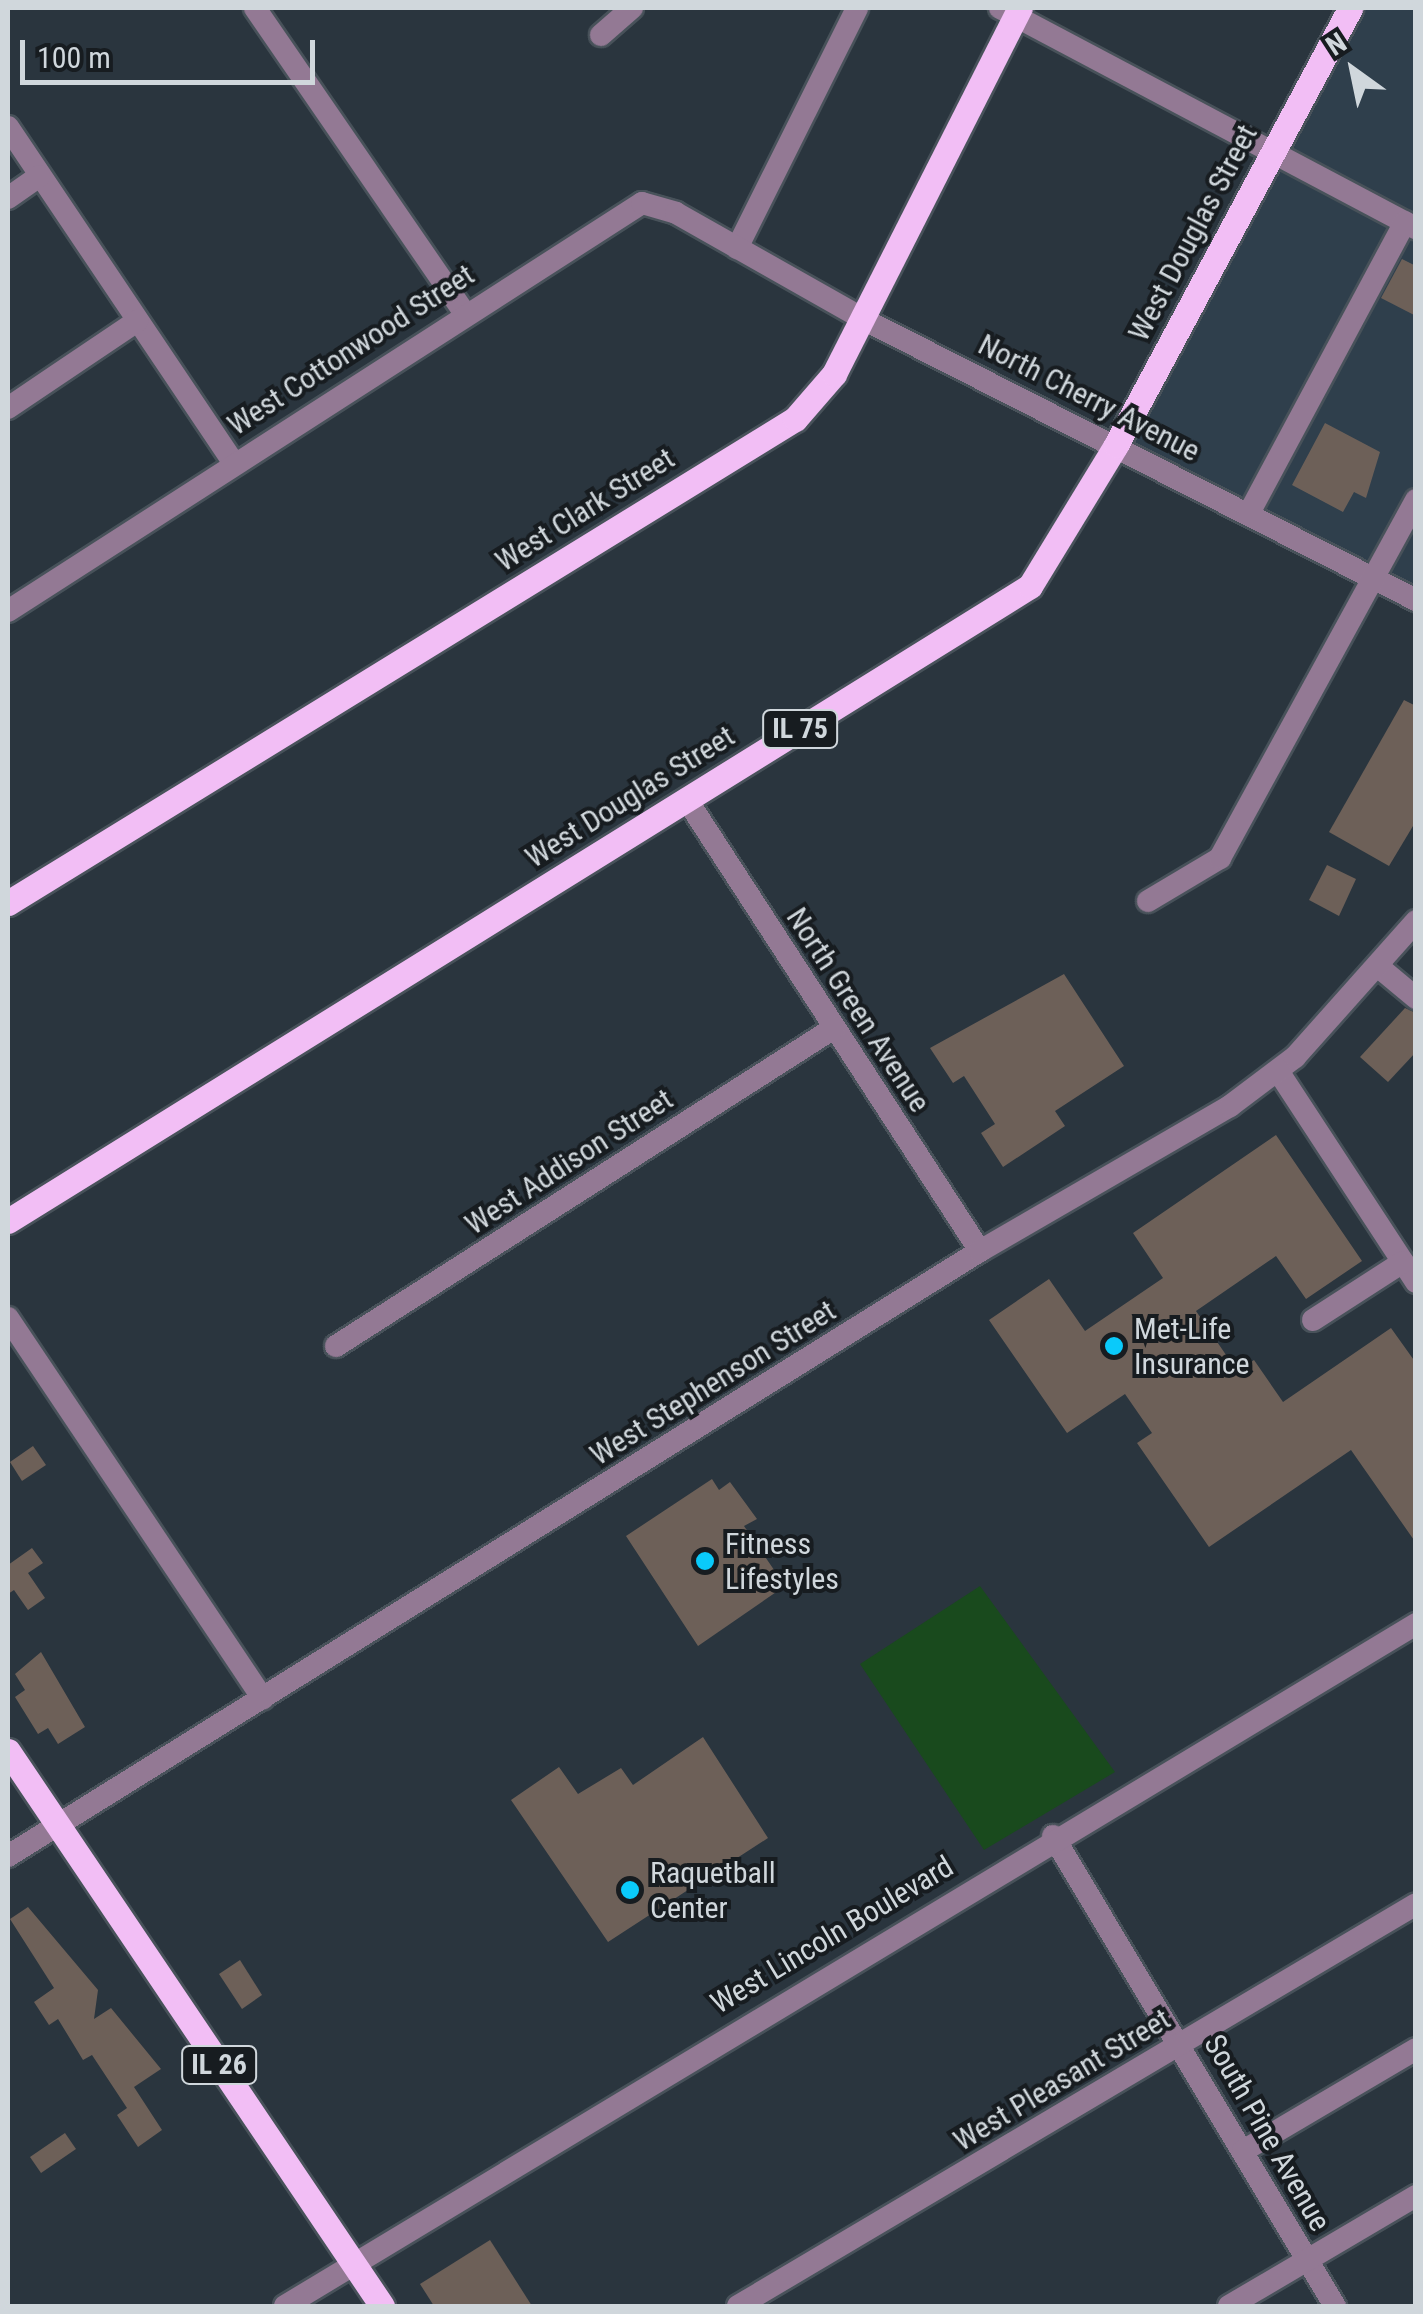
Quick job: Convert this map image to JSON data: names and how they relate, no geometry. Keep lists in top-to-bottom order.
{
  "streets": {
    "main road": [
      "West Douglas Street",
      "West Clark Street",
      "IL 75",
      "IL 26"
    ],
    "street": [
      "West Cottonwood Street",
      "North Cherry Avenue",
      "North Green Avenue",
      "West Addison Street",
      "West Stephenson Street",
      "West Lincoln Boulevard",
      "West Pleasant Street",
      "South Pine Avenue"
    ]
  },
  "crossings": [
    ["West Douglas Street", "North Cherry Avenue"],
    ["West Douglas Street", "North Green Avenue"],
    ["West Cottonwood Street", "North Cherry Avenue"],
    ["North Cherry Avenue", "West Clark Street"],
    ["North Green Avenue", "West Addison Street"],
    ["North Green Avenue", "West Stephenson Street"],
    ["West Stephenson Street", "IL 26"],
    ["West Lincoln Boulevard", "IL 26"],
    ["West Lincoln Boulevard", "South Pine Avenue"],
    ["West Pleasant Street", "South Pine Avenue"]
  ],
  "places": ["Met-Life Insurance", "Fitness Lifestyles", "Raquetball Center"],
  "scale_bar": "100 m",
  "north": "top left"
}
